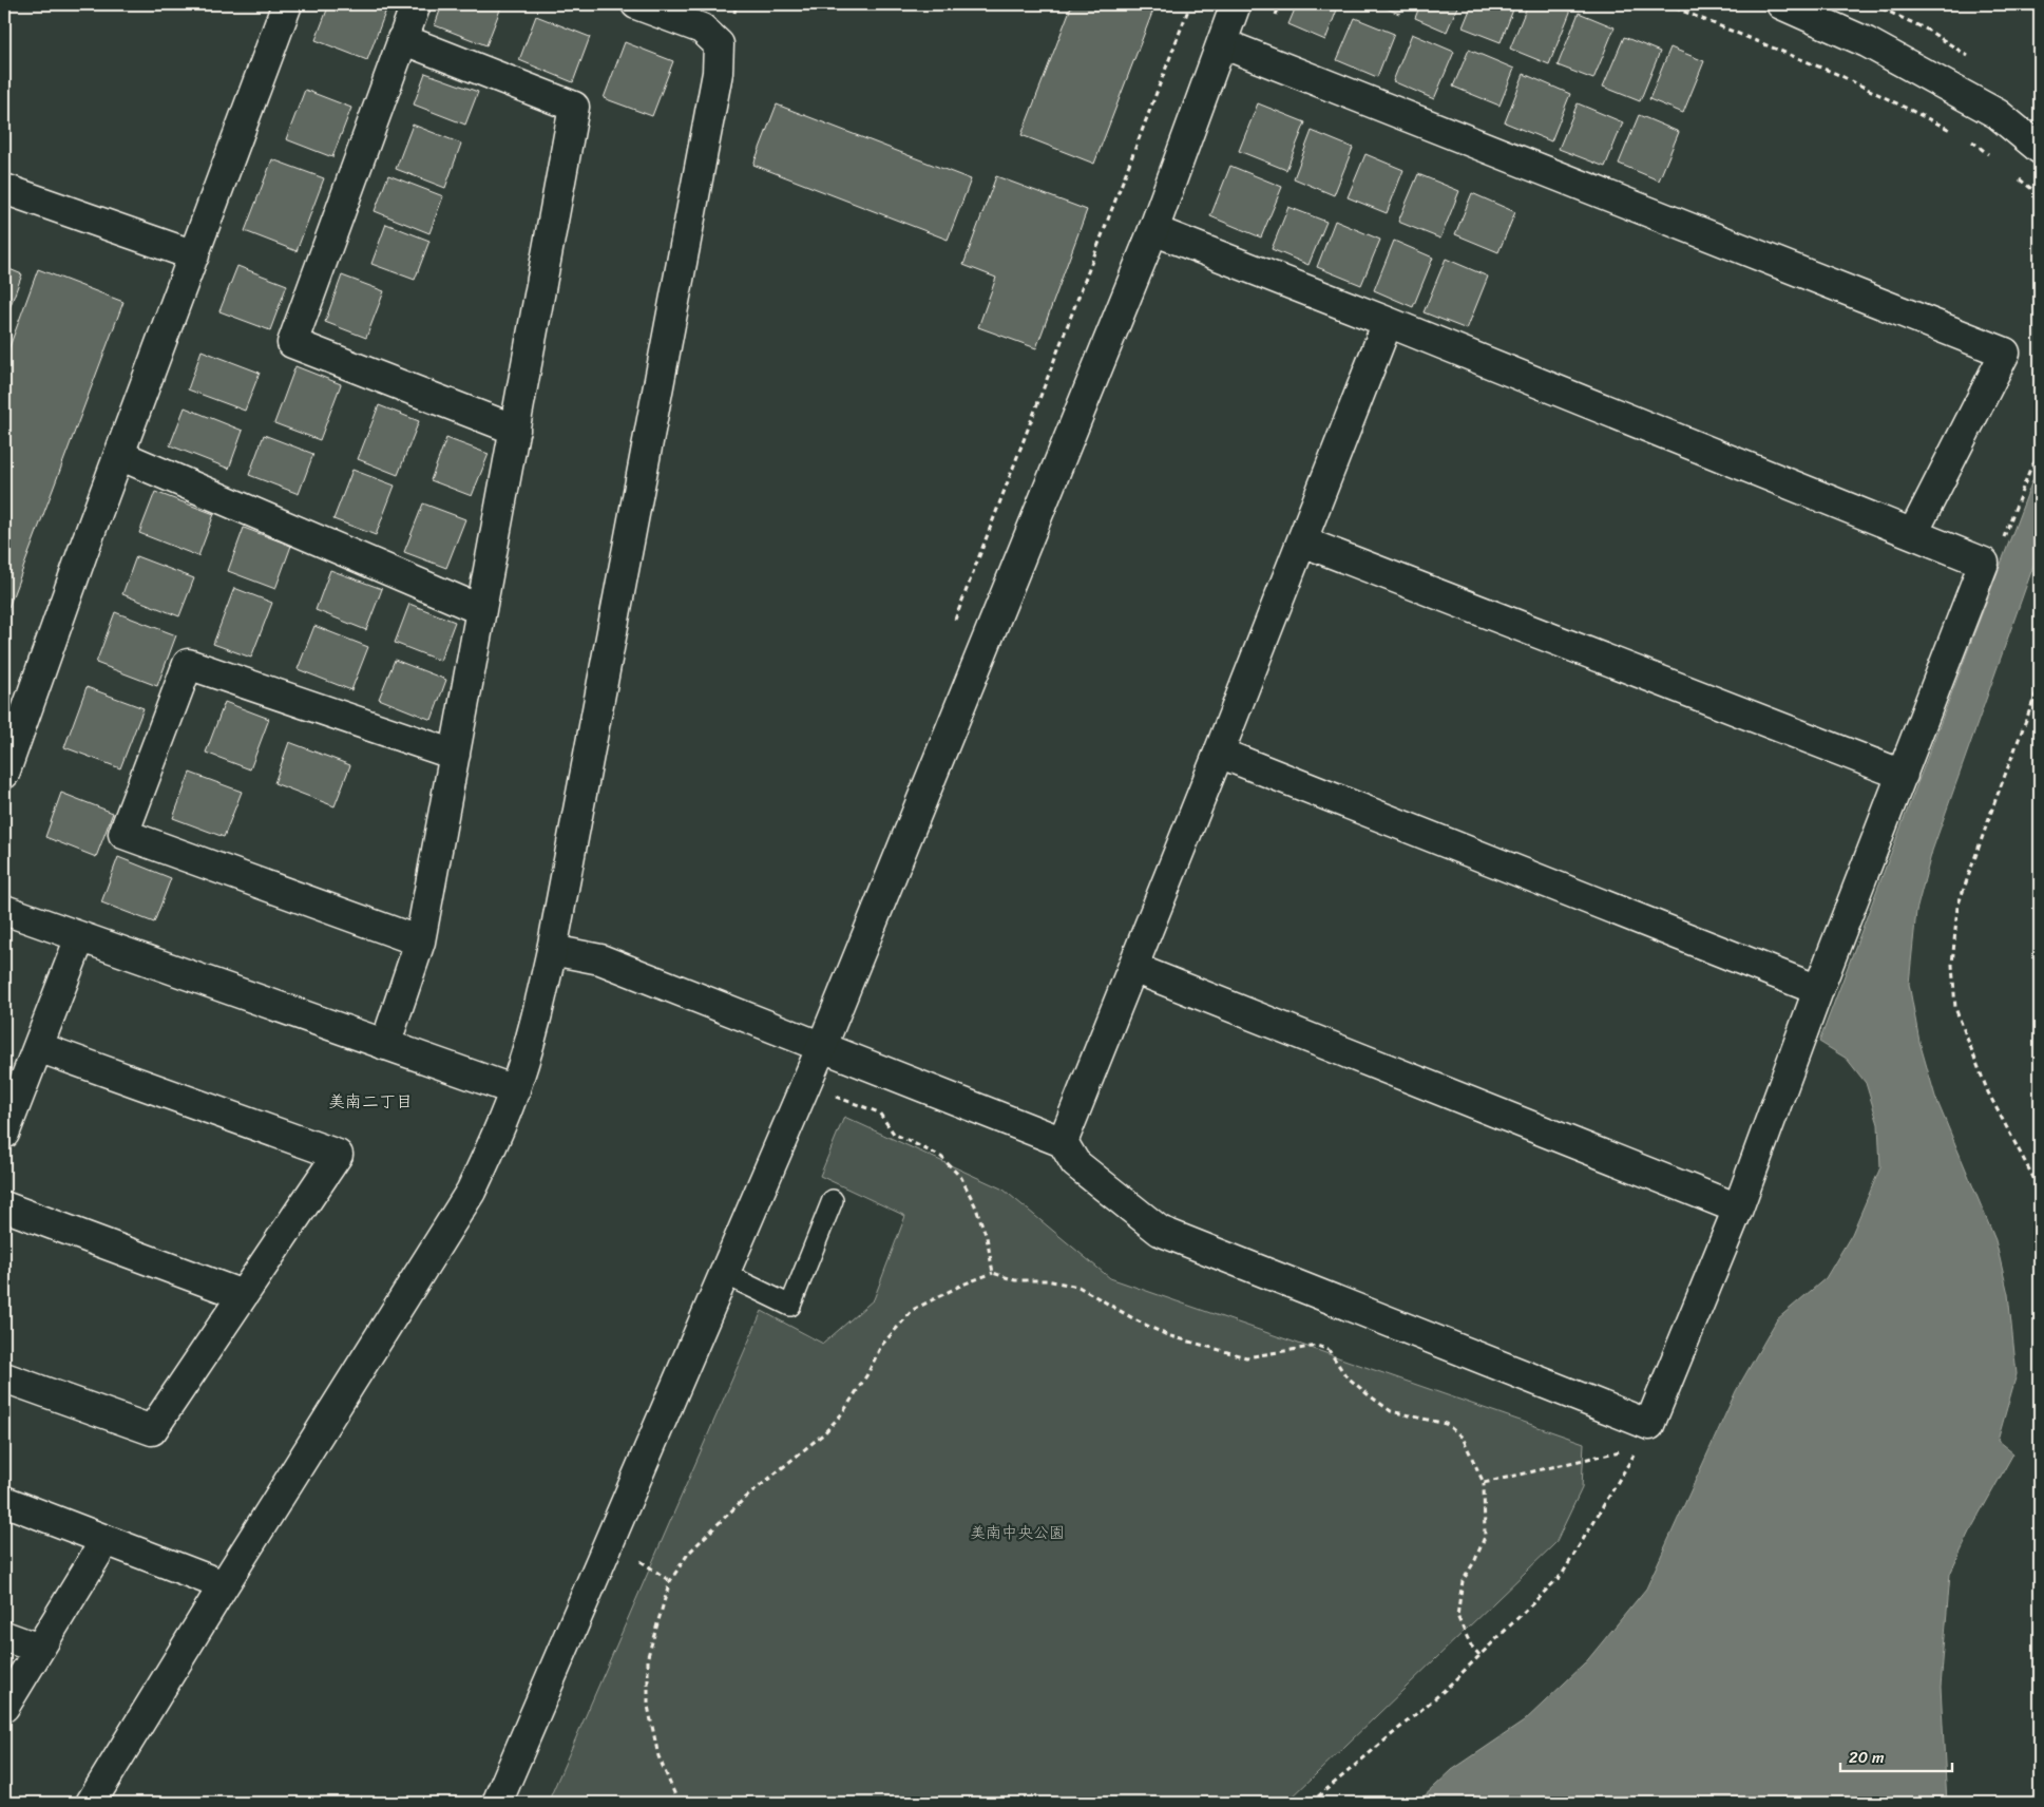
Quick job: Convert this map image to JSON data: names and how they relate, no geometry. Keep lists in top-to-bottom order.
{
  "districts": ["美南二丁目"],
  "parks": ["美南中央公園"],
  "scale_bar": "20 m"
}
